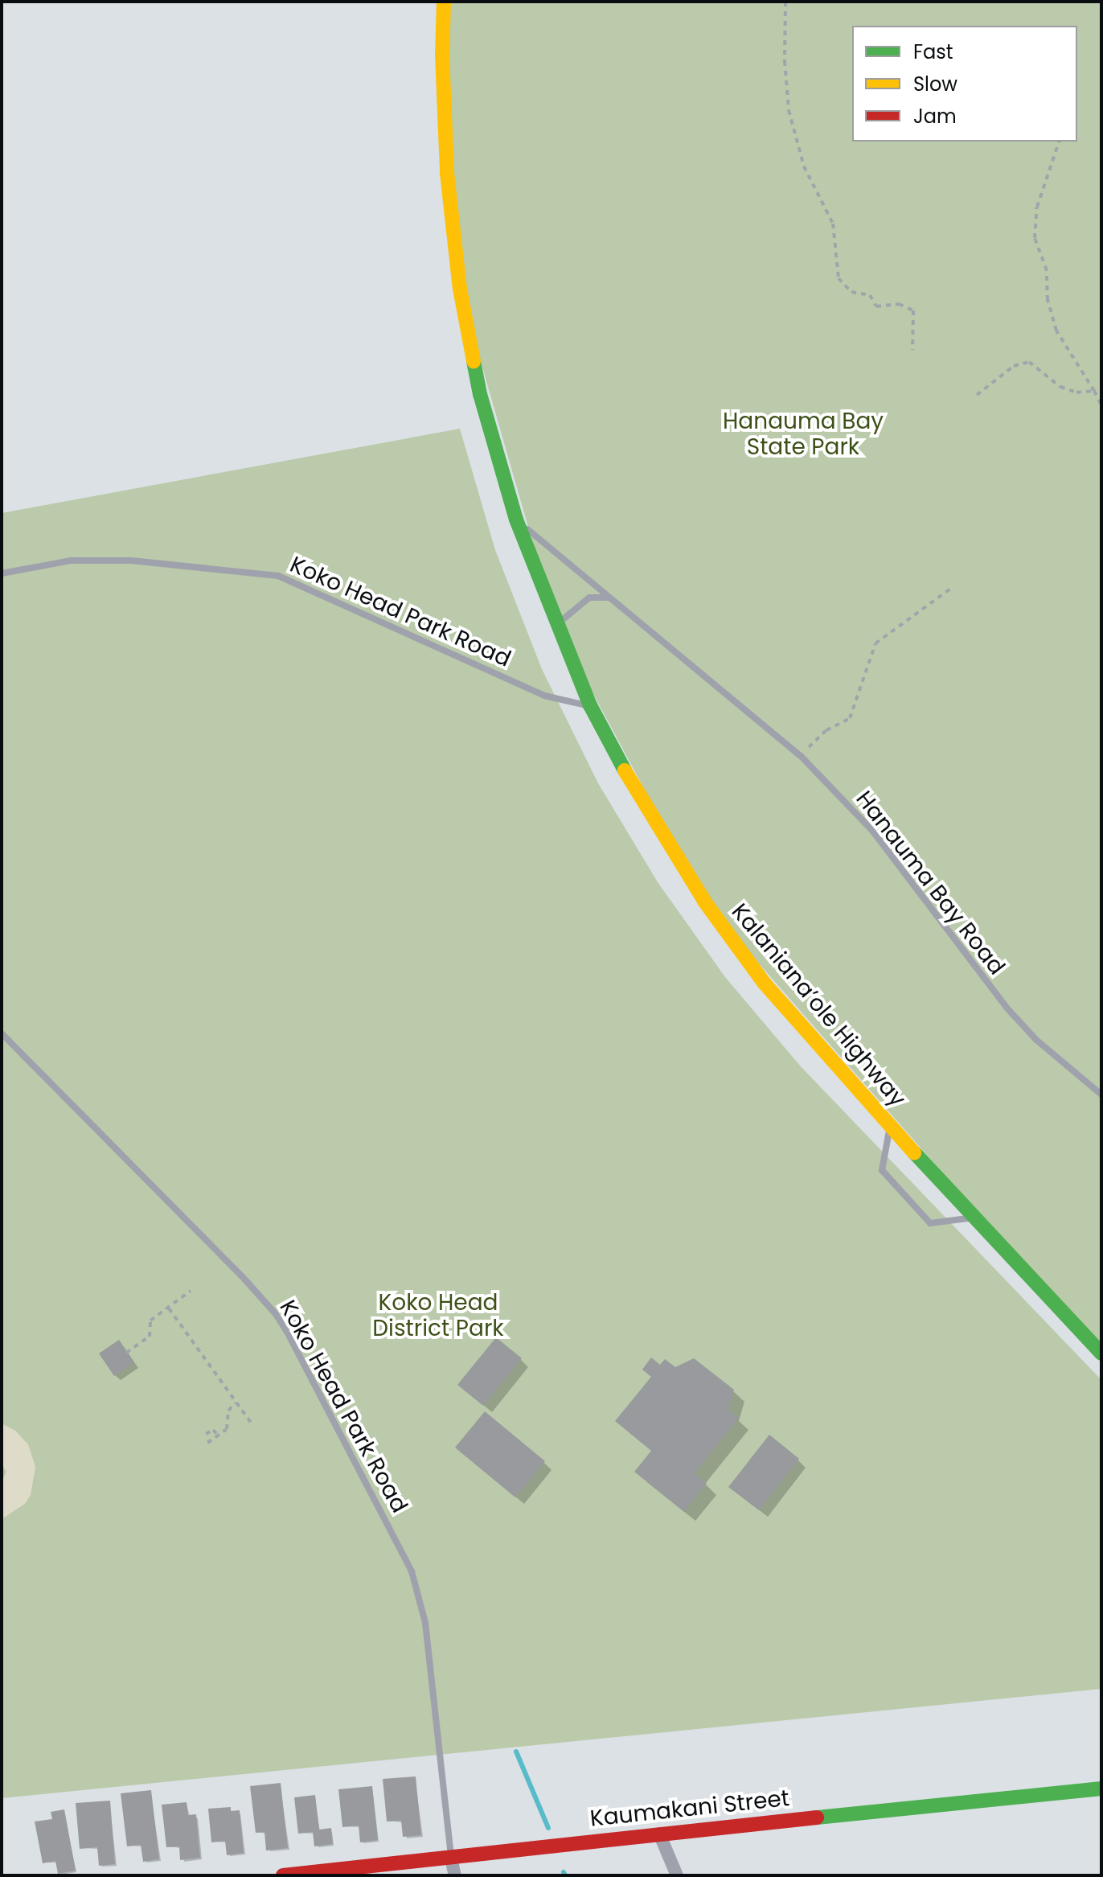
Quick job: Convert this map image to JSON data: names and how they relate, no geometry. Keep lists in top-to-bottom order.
{
  "streets": {
    "main road": ["Kalaniana’ole Highway", "Kaumakani Street"],
    "lane": ["Koko Head Park Road", "Hanauma Bay Road"]
  },
  "crossings": [
    ["Koko Head Park Road", "Kalaniana’ole Highway"],
    ["Koko Head Park Road", "Kaumakani Street"],
    ["Hanauma Bay Road", "Kalaniana’ole Highway"]
  ],
  "parks": ["Hanauma Bay State Park", "Koko Head District Park"],
  "legend": ["Fast", "Slow", "Jam"]
}
